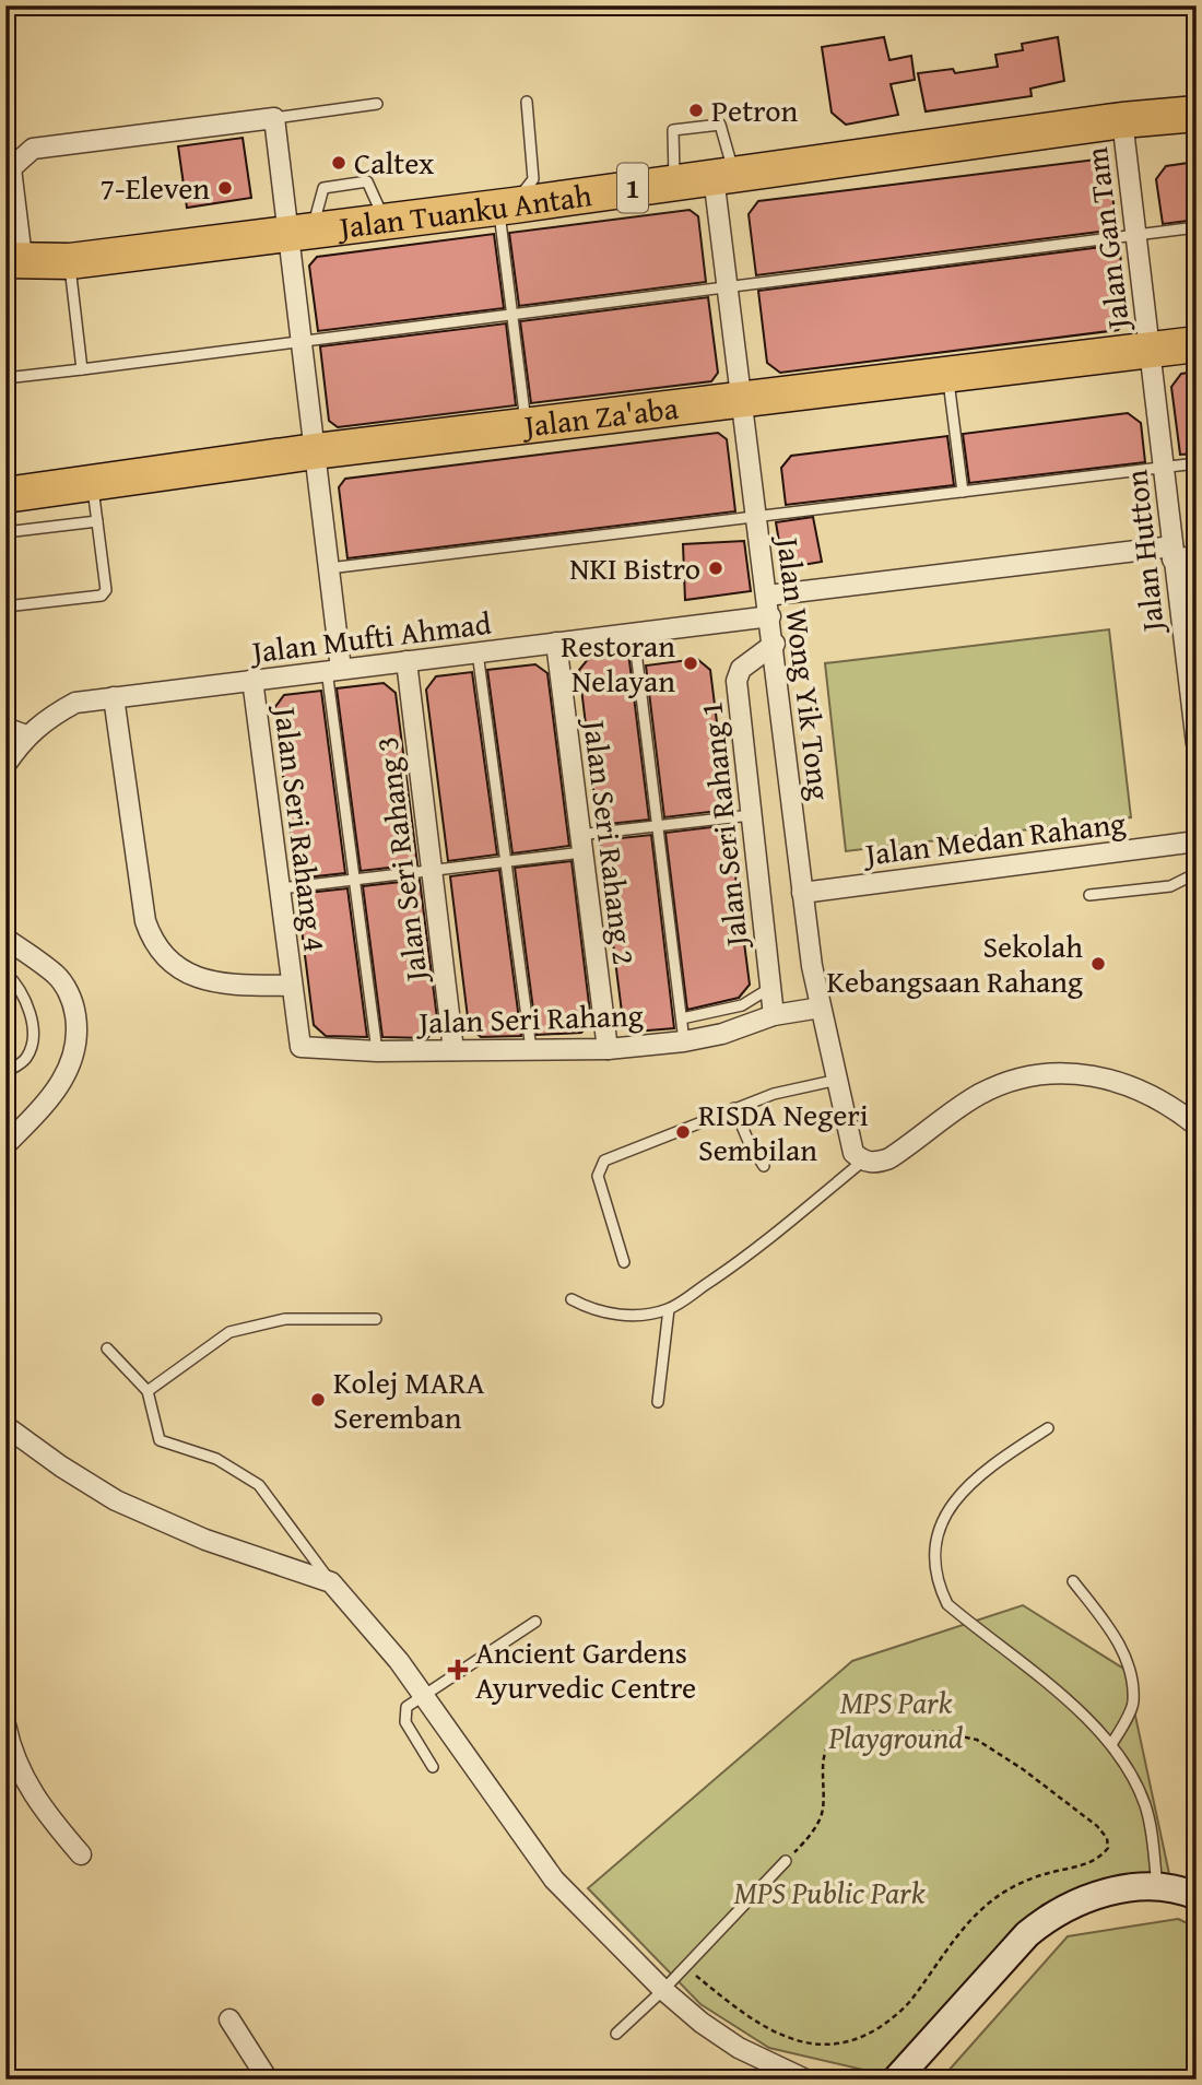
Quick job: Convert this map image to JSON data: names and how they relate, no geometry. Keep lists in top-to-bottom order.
{
  "streets": {
    "highway": ["1", "Jalan Tuanku Antah", "Jalan Za'aba"],
    "street": [
      "Jalan Gan Tam",
      "Jalan Hutton",
      "Jalan Mufti Ahmad",
      "Jalan Wong Yik Tong",
      "Jalan Seri Rahang 1",
      "Jalan Seri Rahang 4",
      "Jalan Medan Rahang",
      "Jalan Seri Rahang 2",
      "Jalan Seri Rahang 3",
      "Jalan Seri Rahang"
    ]
  },
  "crossings": [
    ["Jalan Tuanku Antah", "Jalan Gan Tam"],
    ["Jalan Tuanku Antah", "Jalan Wong Yik Tong"],
    ["Jalan Gan Tam", "Jalan Za'aba"],
    ["Jalan Gan Tam", "Jalan Hutton"],
    ["Jalan Za'aba", "Jalan Hutton"],
    ["Jalan Za'aba", "Jalan Wong Yik Tong"],
    ["Jalan Mufti Ahmad", "Jalan Wong Yik Tong"],
    ["Jalan Mufti Ahmad", "Jalan Seri Rahang 4"],
    ["Jalan Mufti Ahmad", "Jalan Seri Rahang 2"],
    ["Jalan Mufti Ahmad", "Jalan Seri Rahang 3"],
    ["Jalan Wong Yik Tong", "Jalan Seri Rahang 1"],
    ["Jalan Wong Yik Tong", "Jalan Medan Rahang"],
    ["Jalan Wong Yik Tong", "Jalan Seri Rahang"],
    ["Jalan Seri Rahang 1", "Jalan Seri Rahang"],
    ["Jalan Seri Rahang 4", "Jalan Seri Rahang"],
    ["Jalan Seri Rahang 2", "Jalan Seri Rahang"],
    ["Jalan Seri Rahang 3", "Jalan Seri Rahang"]
  ],
  "parks": ["MPS Park Playground", "MPS Public Park"],
  "places": {
    "other": [
      "Petron",
      "Caltex",
      "7-Eleven",
      "NKI Bistro",
      "Restoran Nelayan",
      "Sekolah Kebangsaan Rahang",
      "RISDA Negeri Sembilan",
      "Kolej MARA Seremban"
    ],
    "health": ["Ancient Gardens Ayurvedic Centre"]
  }
}
